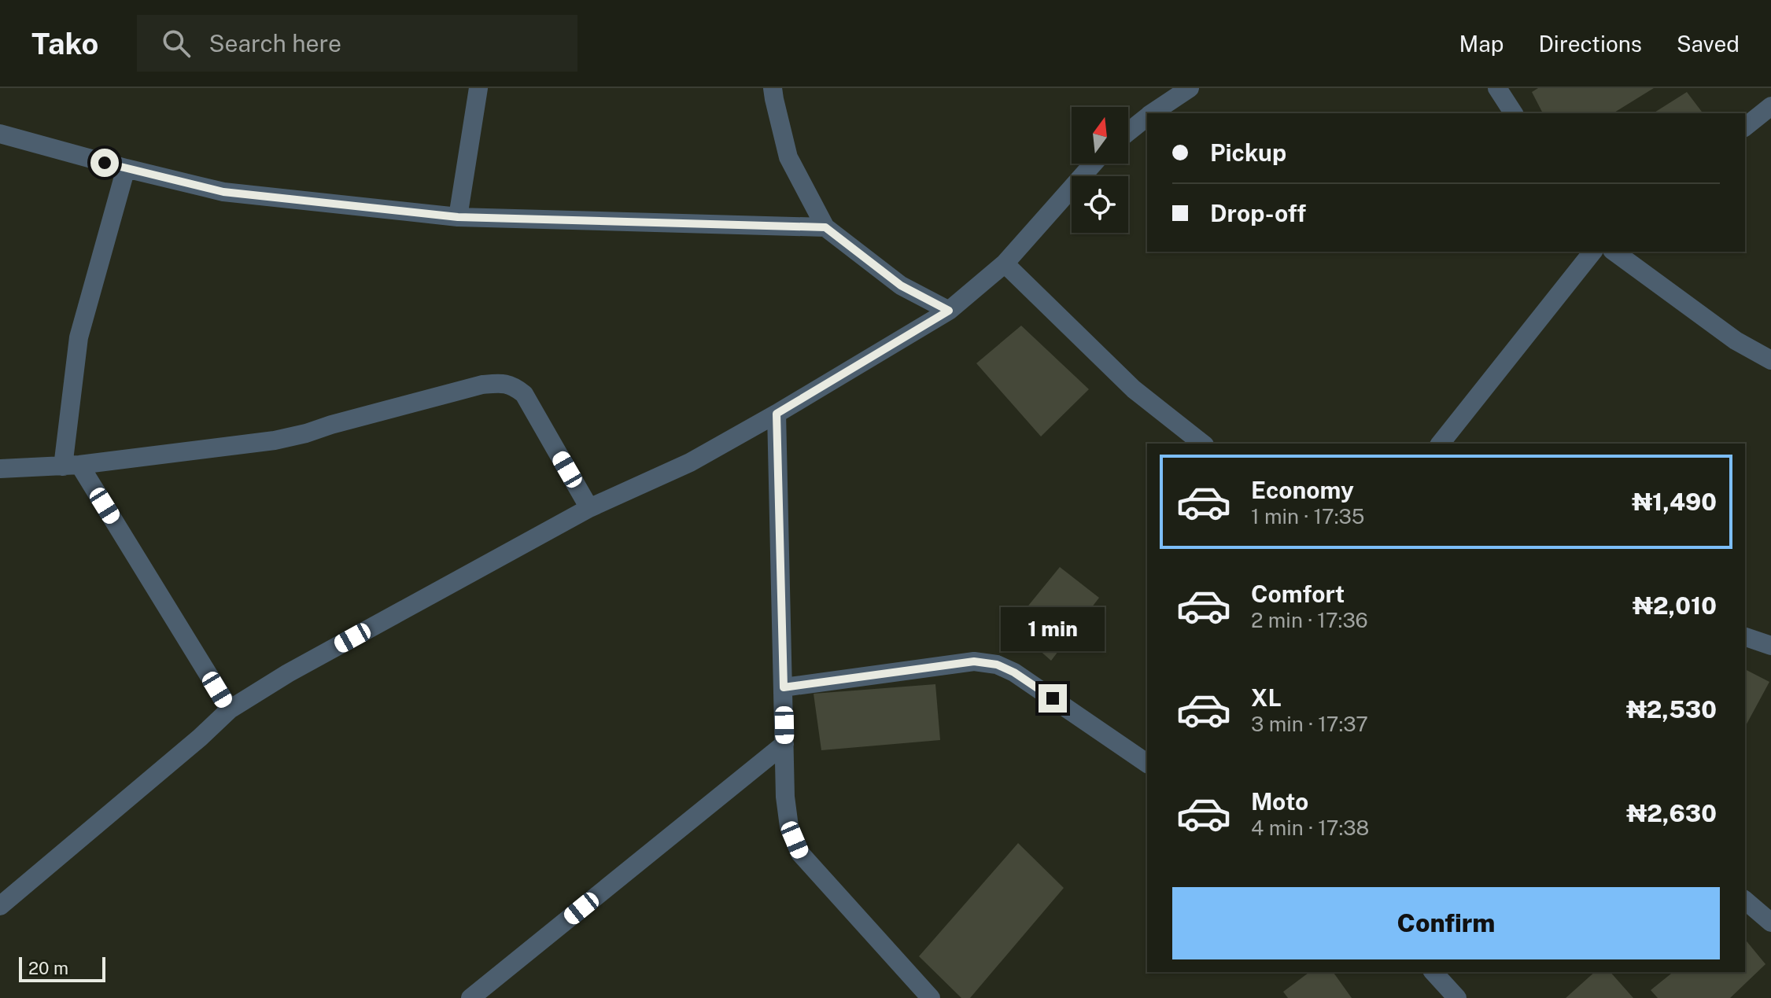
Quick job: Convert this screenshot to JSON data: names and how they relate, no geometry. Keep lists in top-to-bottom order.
{
  "scale_bar": "20 m",
  "north": "top",
  "page": {
    "header": "Tako",
    "search": "Search here",
    "nav": ["Map", "Directions", "Saved"],
    "banner": ["Pickup", "Drop-off"],
    "list": [
      {
        "name": "Economy",
        "note": "1 min · 17:35",
        "value": "₦1,490"
      },
      {
        "name": "Comfort",
        "note": "2 min · 17:36",
        "value": "₦2,010"
      },
      {
        "name": "XL",
        "note": "3 min · 17:37",
        "value": "₦2,530"
      },
      {
        "name": "Moto",
        "note": "4 min · 17:38",
        "value": "₦2,630"
      }
    ],
    "bubble": "1 min",
    "buttons": "Confirm",
    "scale": "20 m"
  }
}
